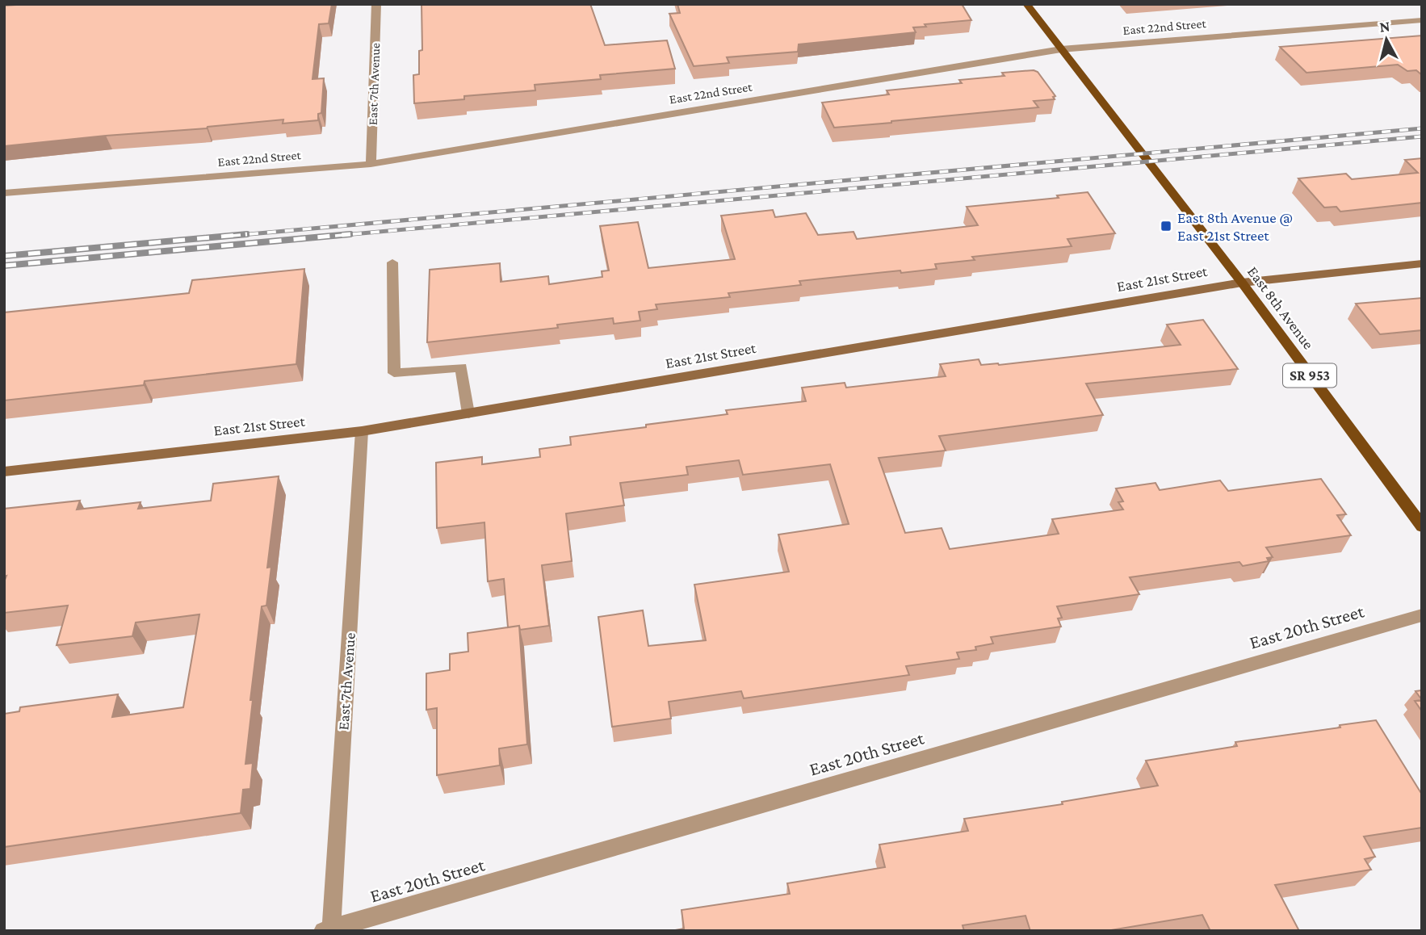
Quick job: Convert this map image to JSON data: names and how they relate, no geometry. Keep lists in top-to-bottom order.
{
  "streets": {
    "main road": ["East 21st Street", "East 8th Avenue", "SR 953"],
    "street": ["East 22nd Street", "East 7th Avenue", "East 20th Street"]
  },
  "crossings": [
    ["East 22nd Street", "East 7th Avenue"],
    ["East 22nd Street", "East 8th Avenue"],
    ["East 7th Avenue", "East 21st Street"],
    ["East 7th Avenue", "East 20th Street"],
    ["East 21st Street", "East 8th Avenue"]
  ],
  "places": {
    "transit": ["East 8th Avenue @ East 21st Street"]
  },
  "north": "top"
}
